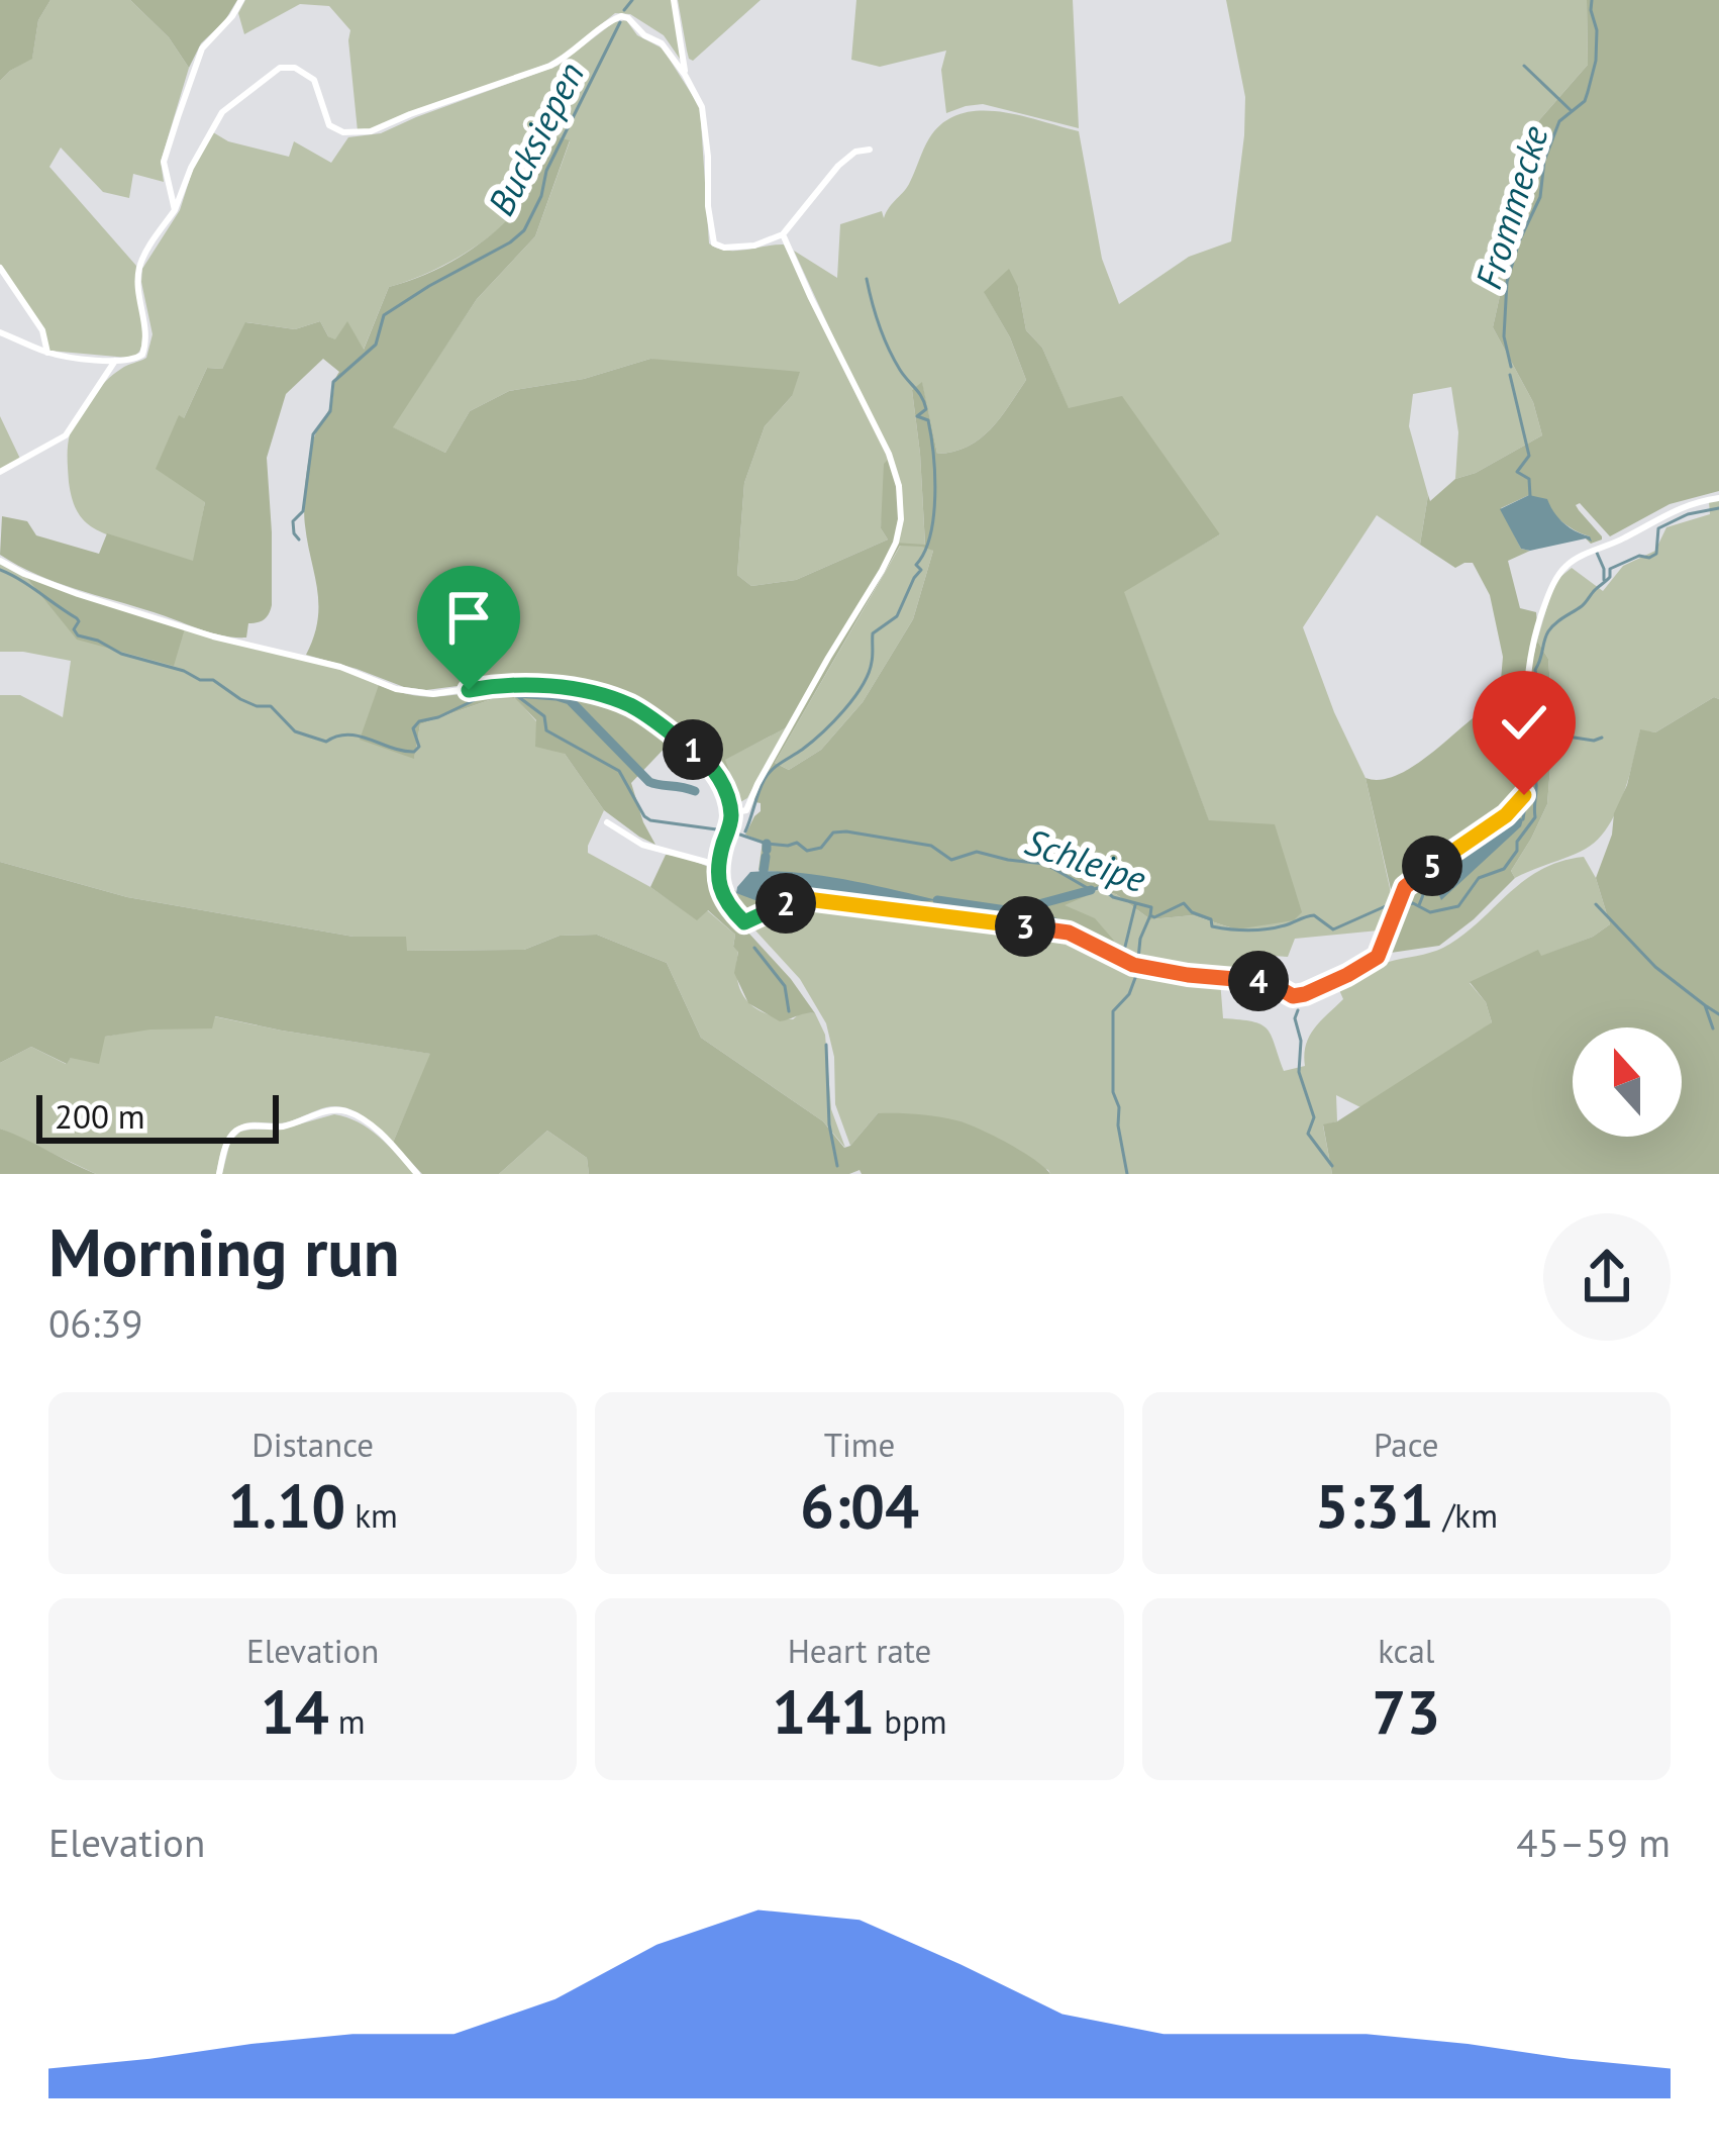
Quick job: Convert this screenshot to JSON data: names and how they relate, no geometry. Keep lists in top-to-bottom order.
{
  "water": ["Bucksiepen", "Frommecke", "Schleipe"],
  "scale_bar": "200 m",
  "north": "top",
  "page": {
    "pins": [
      "1",
      "5",
      "2",
      "3",
      "4"
    ],
    "scale": "200 m",
    "heading": ["Morning run", "06:39"],
    "stats": [
      ["Distance", "1.10 km"],
      ["Time", "6:04"],
      ["Pace", "5:31 /km"],
      ["Elevation", "14 m"],
      ["Heart rate", "141 bpm"],
      ["kcal", "73"]
    ],
    "chart": ["Elevation", "45–59 m"]
  }
}
